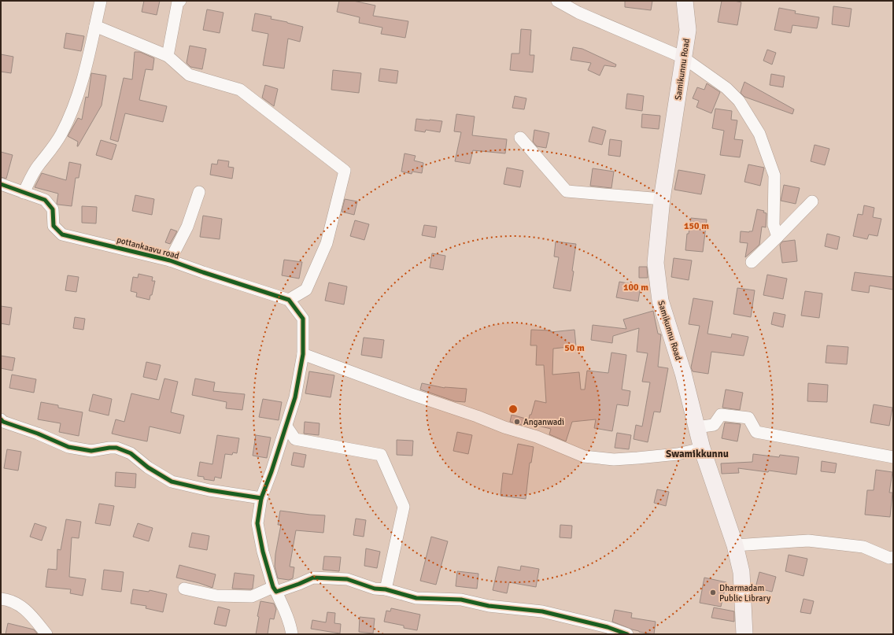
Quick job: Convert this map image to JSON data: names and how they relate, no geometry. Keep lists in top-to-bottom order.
{
  "streets": {
    "main road": ["Samikunnu Road"],
    "street": ["pottankaavu road"]
  },
  "districts": ["Swamikkunnu"],
  "places": ["Anganwadi", "Dharmadam Public Library"],
  "rings": ["150 m", "100 m", "50 m"]
}
